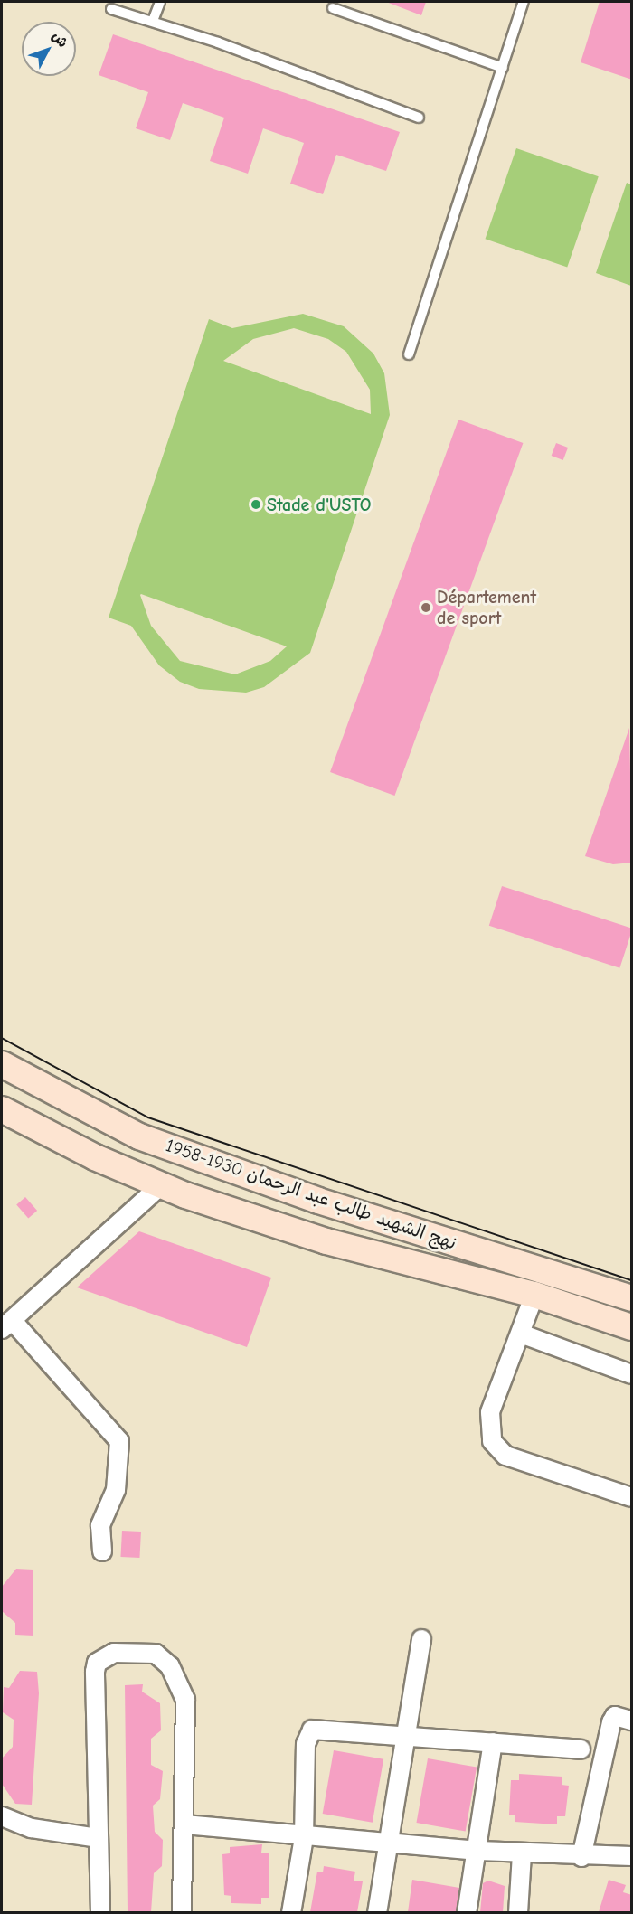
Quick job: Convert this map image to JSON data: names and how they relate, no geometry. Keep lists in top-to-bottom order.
{
  "streets": {
    "main road": ["نهج الشهيد طالب عبد الرحمان 1930-1958"]
  },
  "places": ["Stade d'USTO", "Département de sport"],
  "north": "top right"
}
